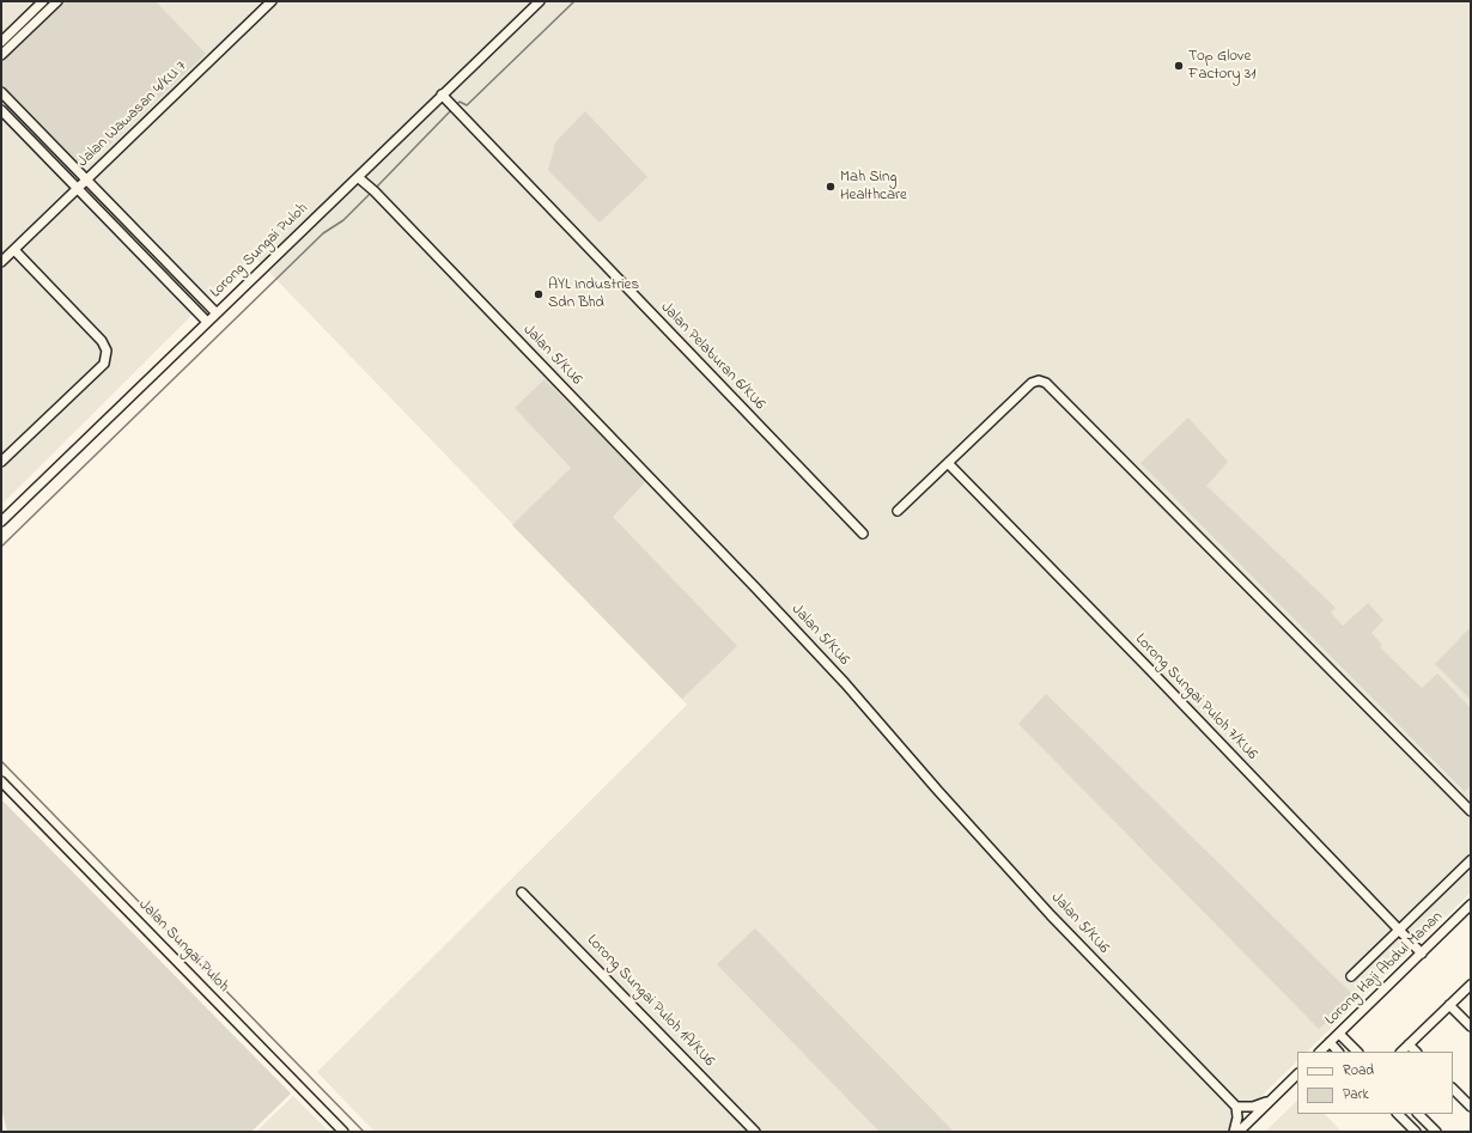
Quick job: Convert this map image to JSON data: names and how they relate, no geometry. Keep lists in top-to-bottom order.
{
  "streets": {
    "street": [
      "Jalan Wawasan 4/KU 7",
      "Lorong Sungai Puloh",
      "Jalan 5/KU6",
      "Jalan Pelaburan 6/KU6",
      "Lorong Sungai Puloh 7/KU6",
      "Jalan Sungai Puloh",
      "Lorong Haji Abdul Manan",
      "Lorong Sungai Puloh 1A/KU6"
    ]
  },
  "crossings": [
    ["Lorong Sungai Puloh", "Jalan 5/KU6"],
    ["Lorong Sungai Puloh", "Jalan Pelaburan 6/KU6"],
    ["Lorong Sungai Puloh 7/KU6", "Lorong Haji Abdul Manan"]
  ],
  "places": ["Top Glove Factory 31", "Mah Sing Healthcare", "AYL Industries Sdn Bhd"],
  "legend": ["Road", "Park"]
}
